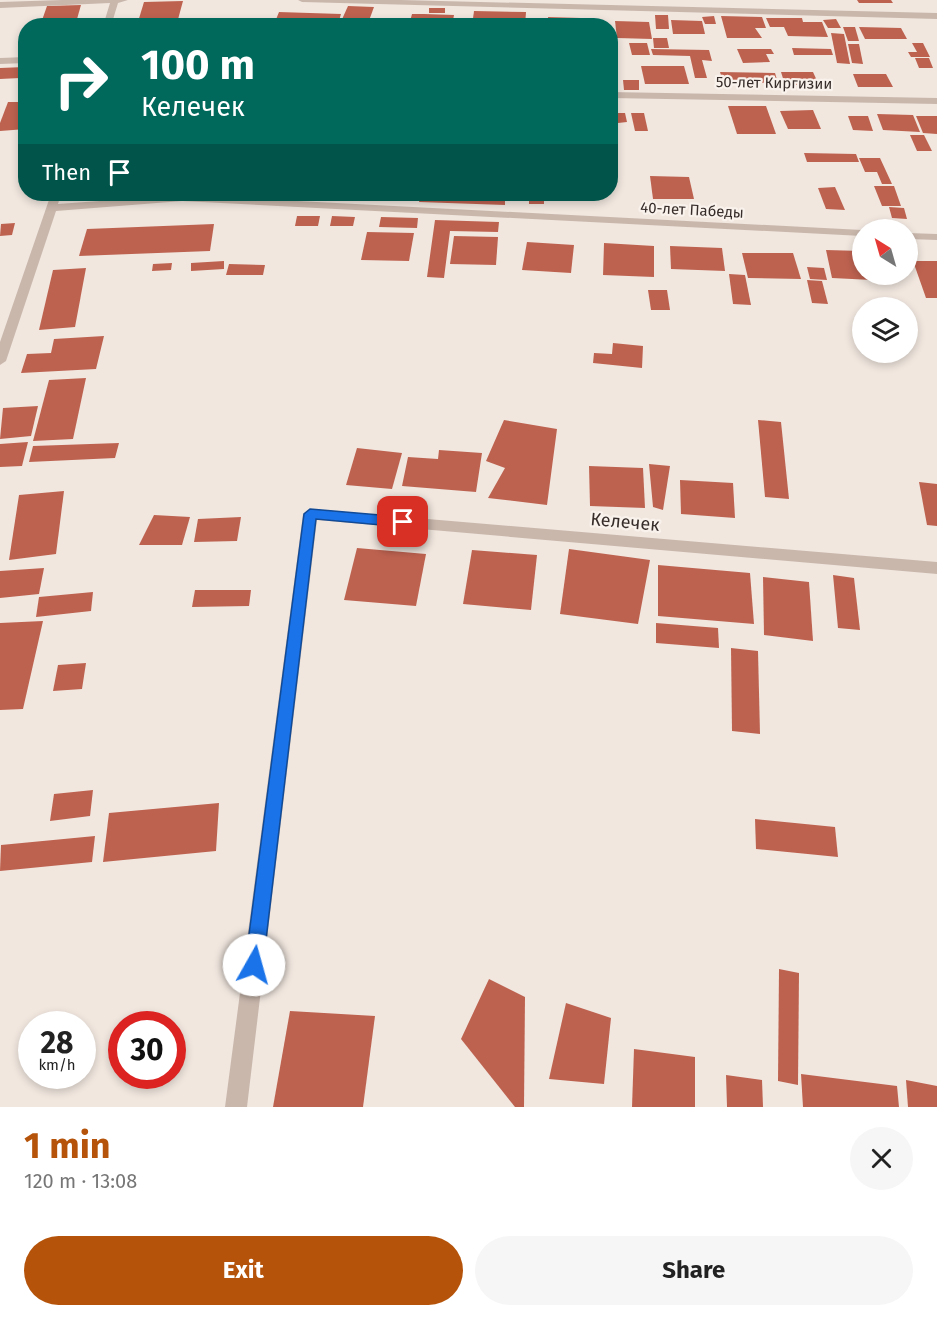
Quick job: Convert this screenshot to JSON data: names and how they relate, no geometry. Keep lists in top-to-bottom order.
{
  "streets": {
    "street": ["50-лет Киргизии", "40-лет Пабеды", "Келечек"]
  },
  "north": "top left",
  "page": {
    "turn": ["100 m", "Келечек"],
    "then": "Then",
    "speed": "28 km/h",
    "limit": "30",
    "heading": ["1 min", "120 m · 13:08"],
    "buttons": ["Exit", "Share"]
  }
}
